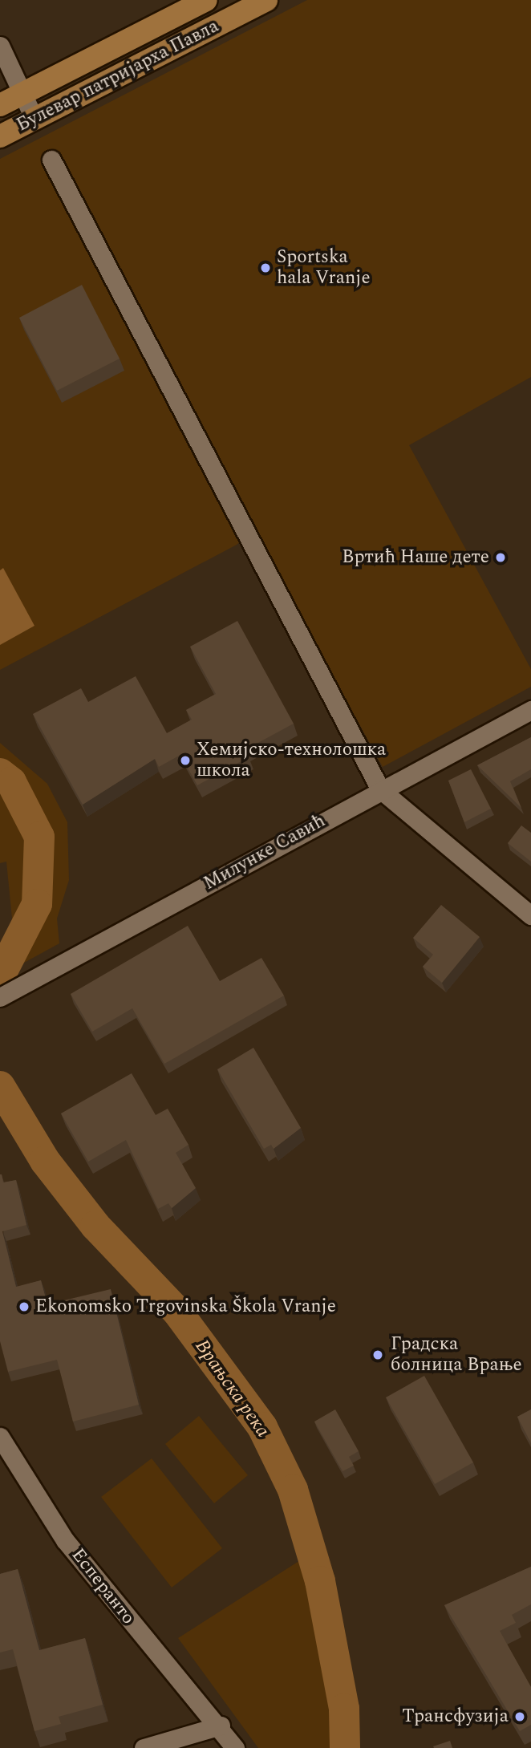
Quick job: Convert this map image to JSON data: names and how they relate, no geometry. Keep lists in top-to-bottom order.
{
  "streets": {
    "main road": ["Булевар патријарха Павла"],
    "street": ["Милунке Савић", "Есперанто"]
  },
  "water": ["Врањска река"],
  "places": [
    "Sportska hala Vranje",
    "Вртић Наше дете",
    "Хемијско-технолошка школа",
    "Ekonomsko Trgovinska Škola Vranje",
    "Градска болница Врање",
    "Трансфузија"
  ]
}
